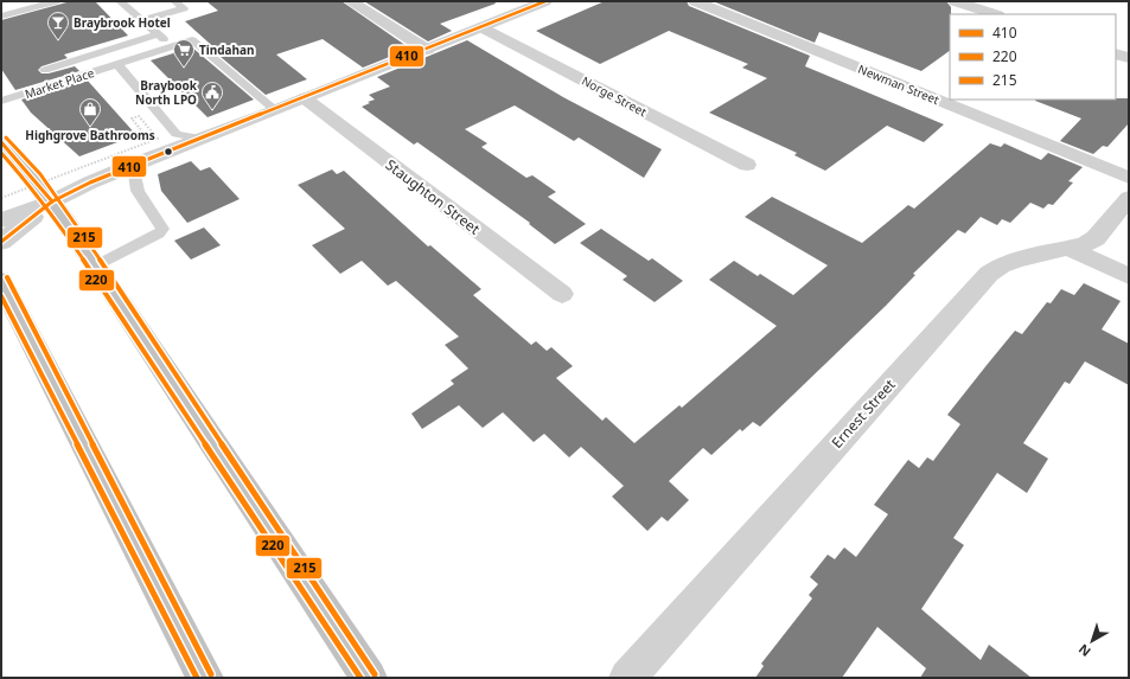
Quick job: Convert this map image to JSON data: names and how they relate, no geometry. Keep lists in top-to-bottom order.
{
  "streets": {
    "street": [
      "Newman Street",
      "Norge Street",
      "Staughton Street",
      "Ernest Street"
    ],
    "lane": ["Market Place"]
  },
  "places": {
    "bar": ["Braybrook Hotel"],
    "supermarket": ["Tindahan"],
    "public building": ["Braybook North LPO"],
    "shop": ["Highgrove Bathrooms"]
  },
  "lines": ["transit line 410", "transit line 215", "transit line 220"],
  "legend": ["410", "220", "215"],
  "north": "bottom left"
}
